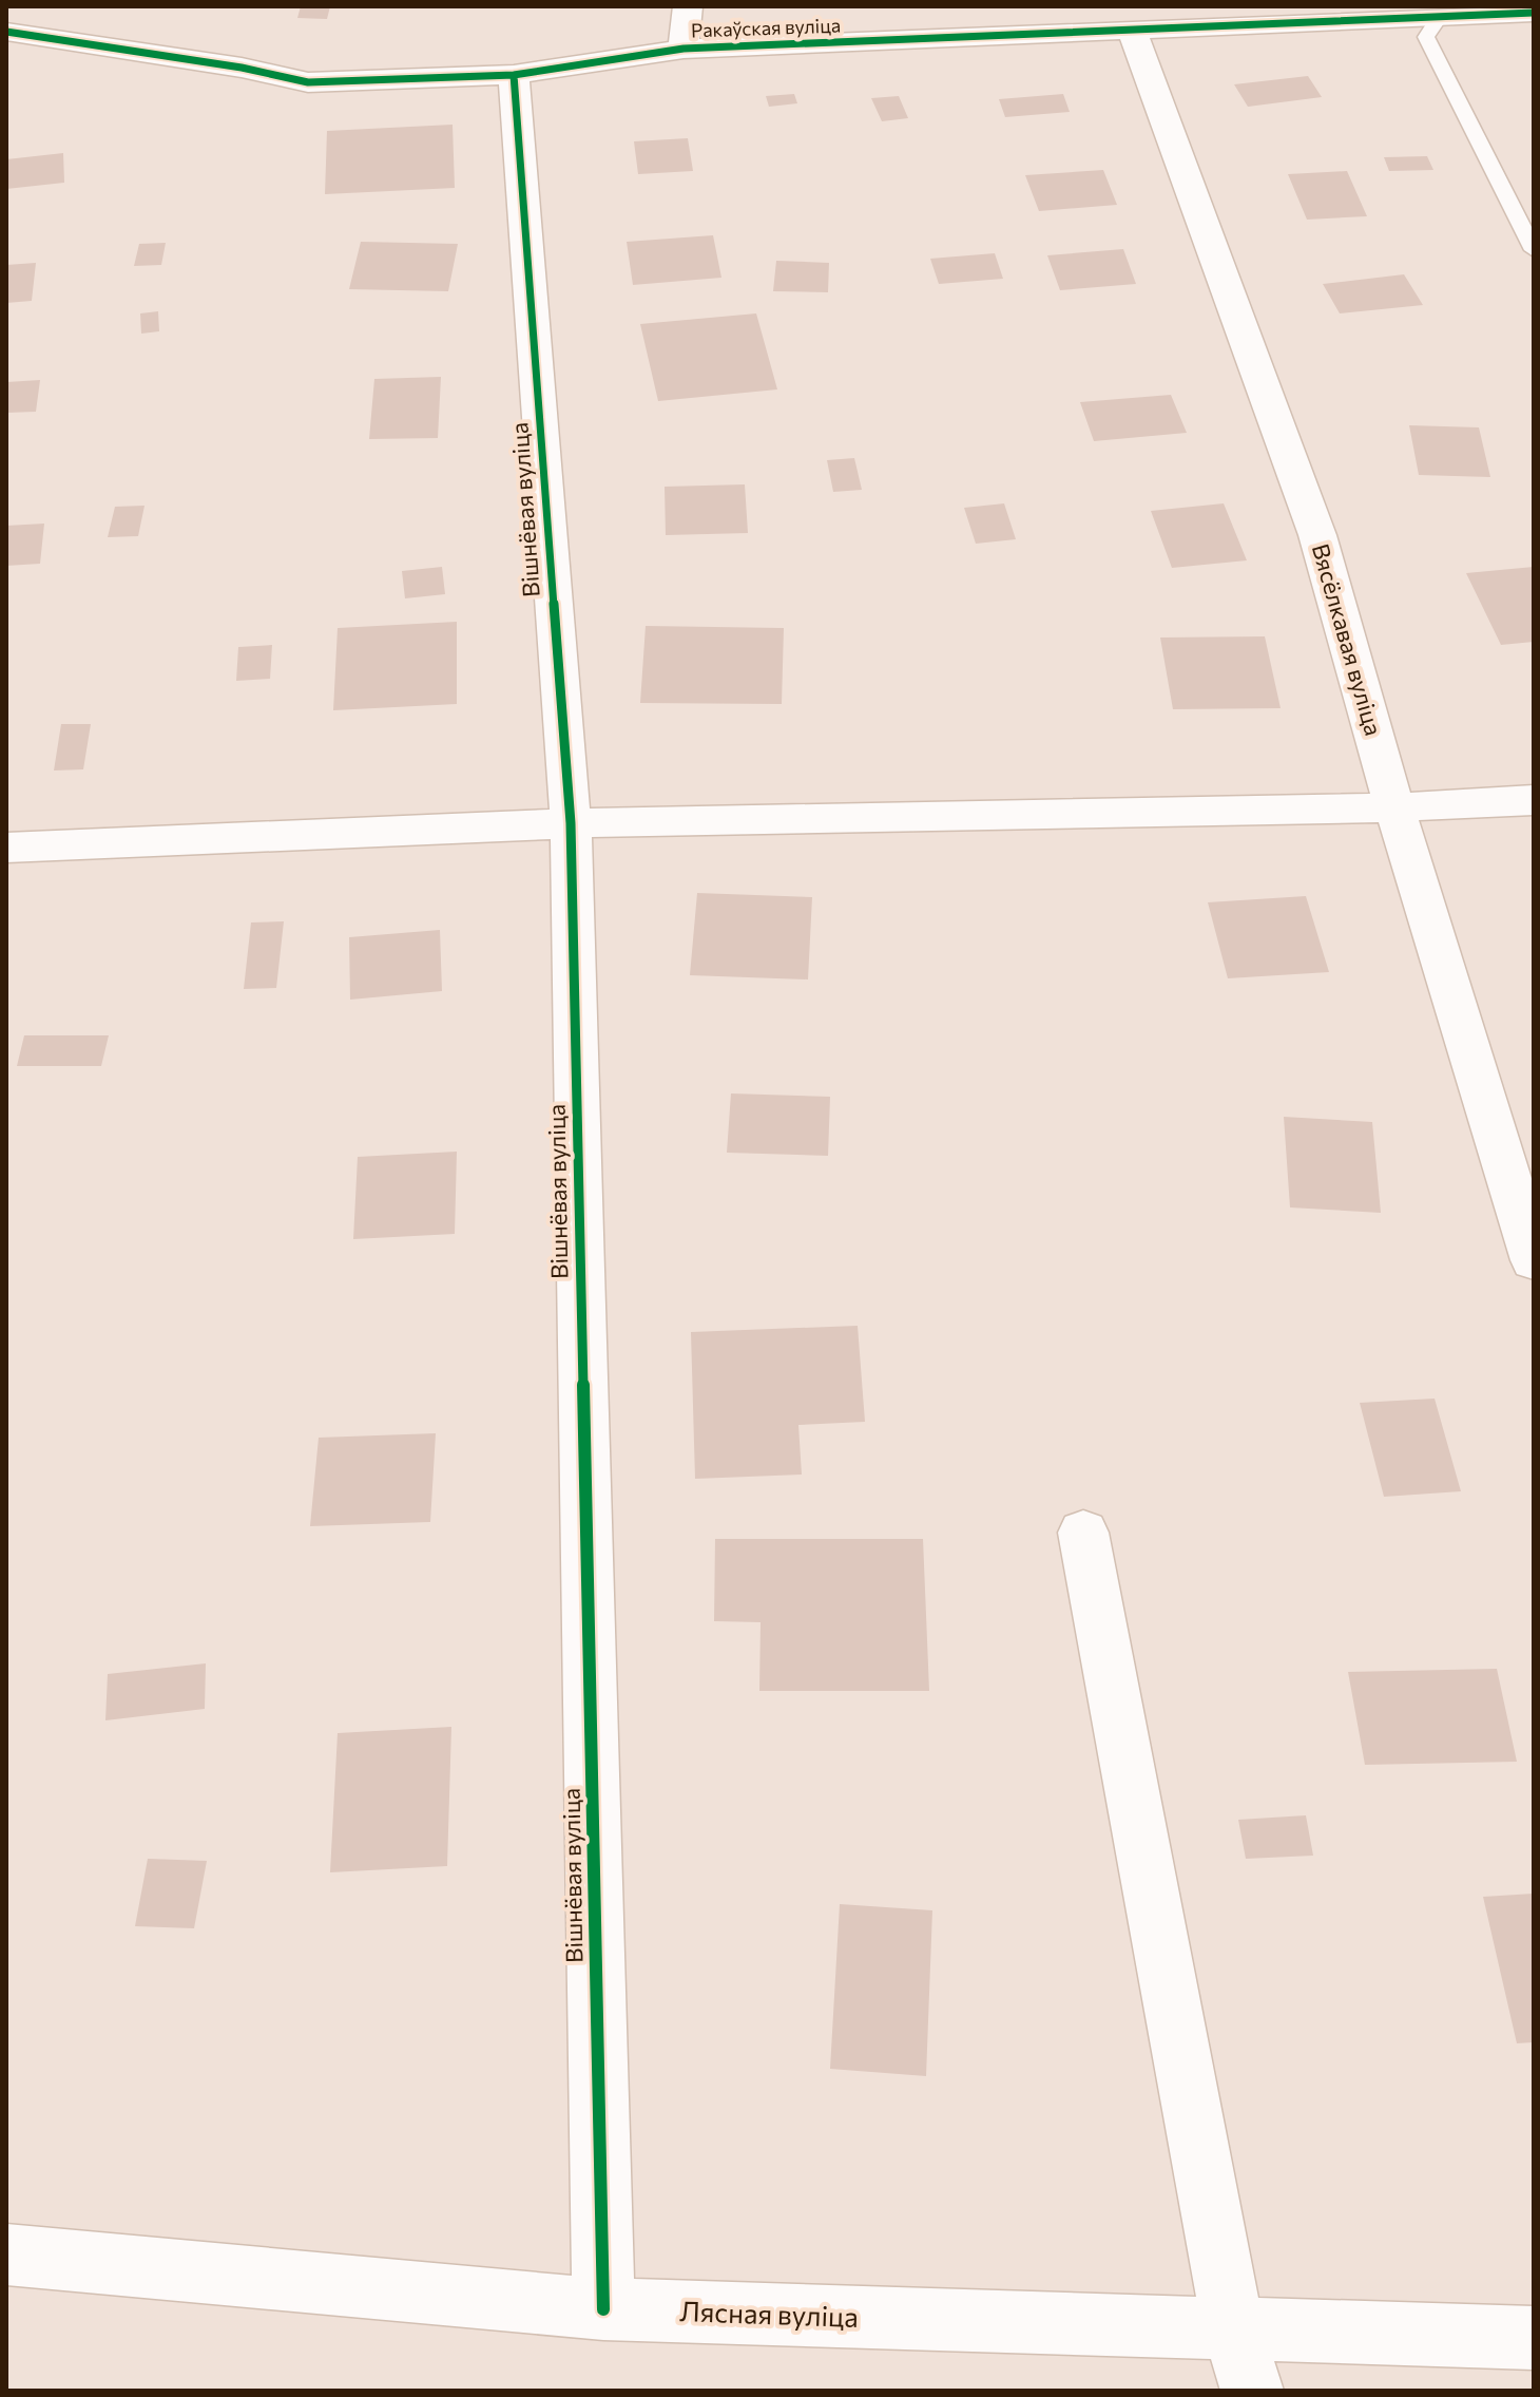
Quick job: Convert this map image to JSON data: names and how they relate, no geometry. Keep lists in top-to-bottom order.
{
  "streets": {
    "street": [
      "Ракаўская вуліца",
      "Вішнёвая вуліца",
      "Вясёлкавая вуліца",
      "Лясная вуліца"
    ]
  },
  "crossings": [
    ["Ракаўская вуліца", "Вішнёвая вуліца"],
    ["Ракаўская вуліца", "Вясёлкавая вуліца"],
    ["Вішнёвая вуліца", "Лясная вуліца"]
  ]
}
